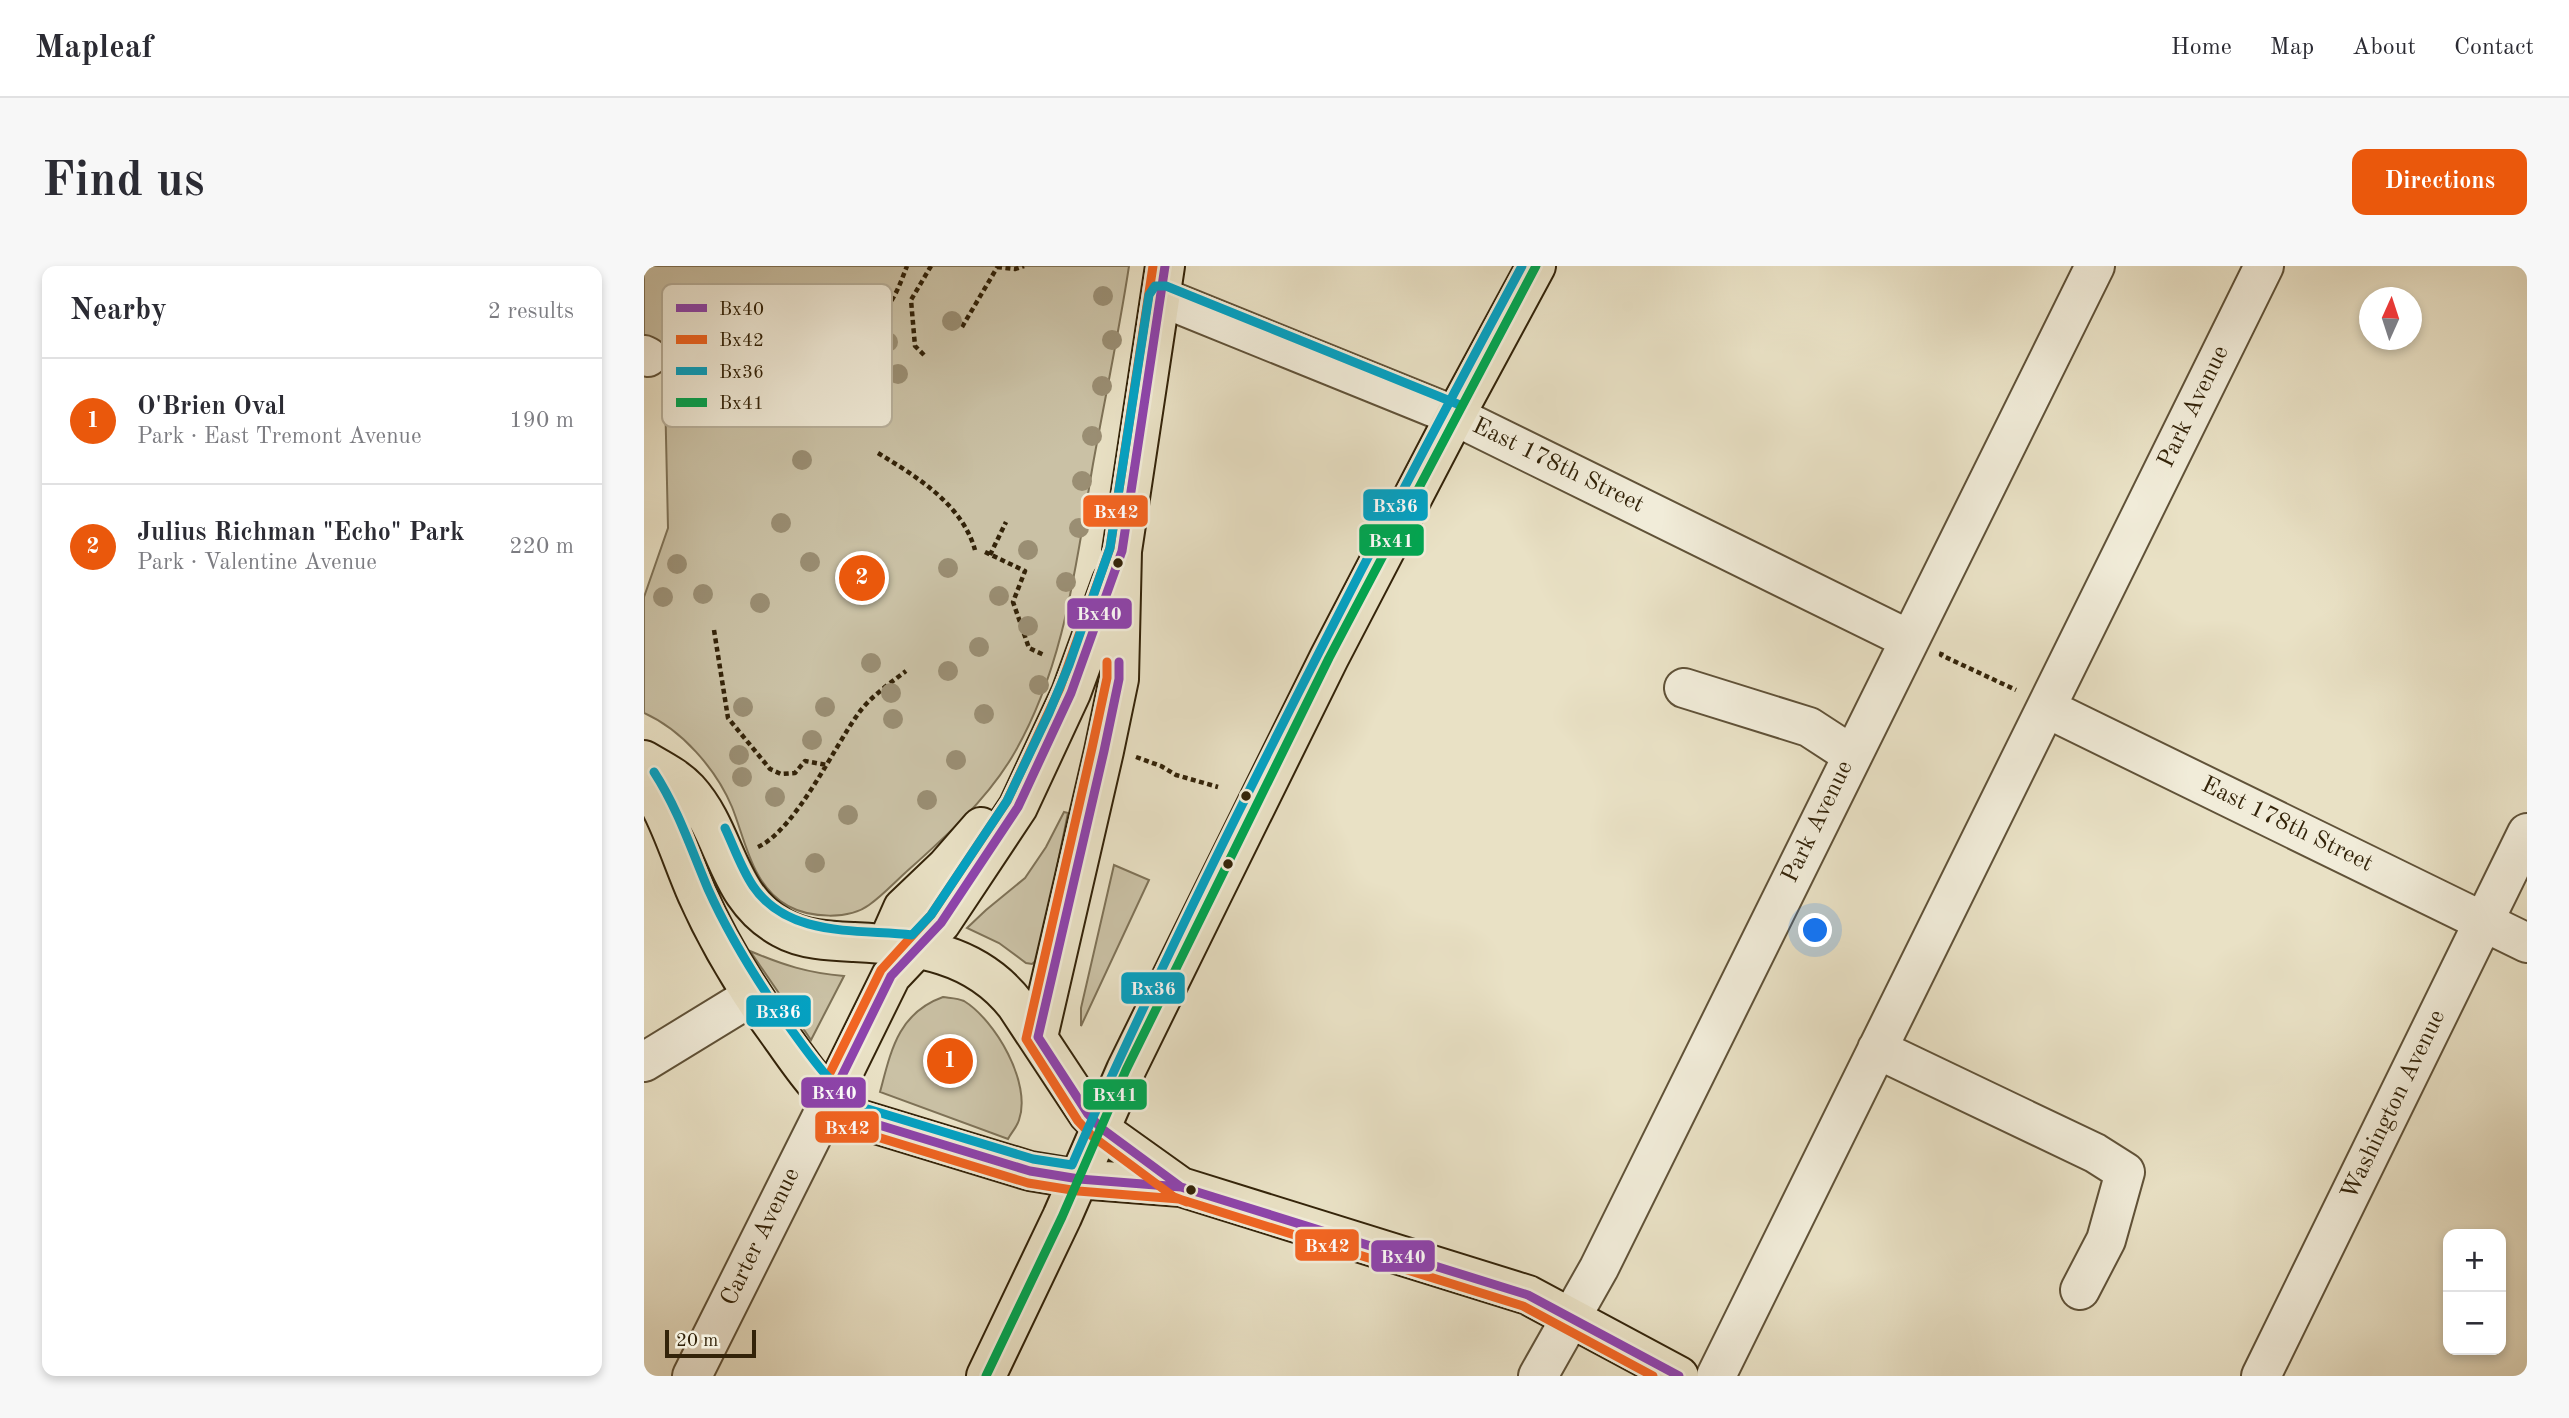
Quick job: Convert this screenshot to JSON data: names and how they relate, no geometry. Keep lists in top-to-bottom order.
{
  "streets": {
    "street": [
      "Park Avenue",
      "East 178th Street",
      "Washington Avenue",
      "Carter Avenue"
    ]
  },
  "crossings": [
    ["Park Avenue", "East 178th Street"],
    ["East 178th Street", "Washington Avenue"]
  ],
  "lines": [
    "transit line Bx40",
    "transit line Bx42",
    "transit line Bx36",
    "transit line Bx41"
  ],
  "legend": [
    "Bx40",
    "Bx42",
    "Bx36",
    "Bx41"
  ],
  "scale_bar": "20 m",
  "north": "top",
  "page": {
    "header": "Mapleaf",
    "nav": [
      "Home",
      "Map",
      "About",
      "Contact"
    ],
    "buttons": "Directions",
    "title": "Find us",
    "heading": ["Nearby", "2 results"],
    "list": [
      {
        "mark": "1",
        "name": "O'Brien Oval",
        "note": "Park · East Tremont Avenue",
        "value": "190 m"
      },
      {
        "mark": "2",
        "name": "Julius Richman \"Echo\" Park",
        "note": "Park · Valentine Avenue",
        "value": "220 m"
      }
    ],
    "pins": ["2", "1"],
    "map_buttons": ["+", "−"],
    "scale": "20 m"
  }
}
